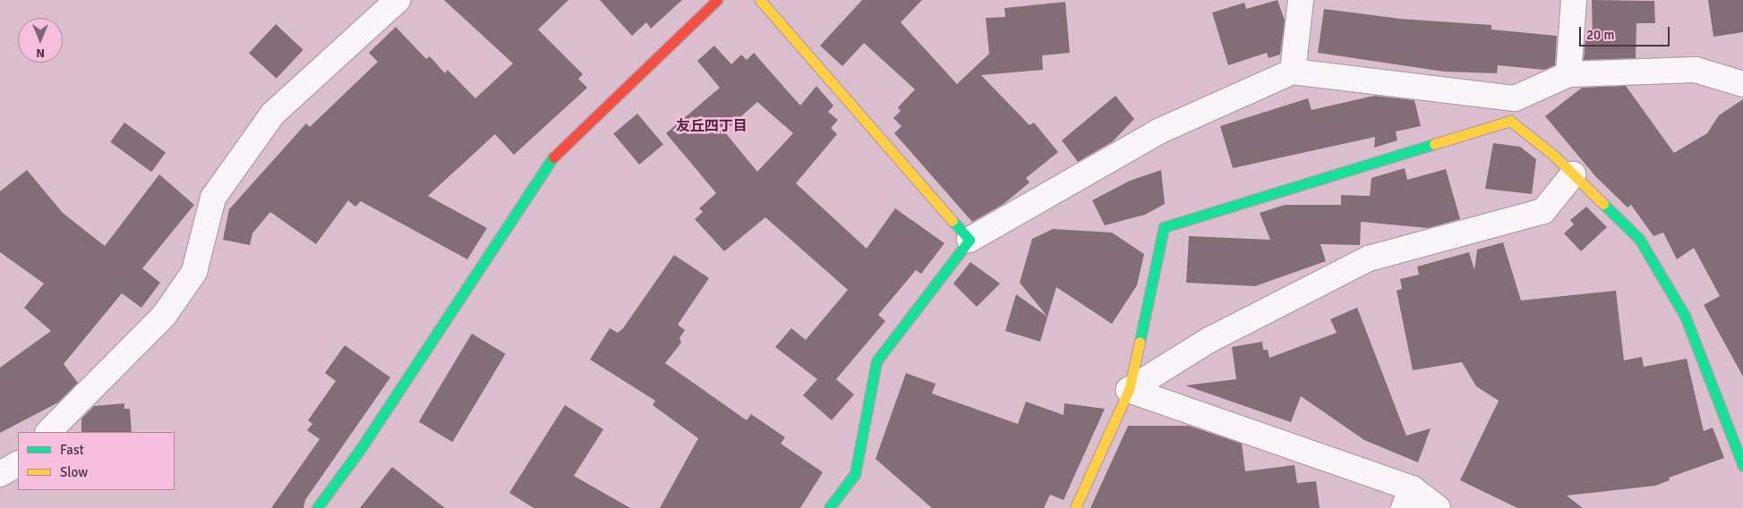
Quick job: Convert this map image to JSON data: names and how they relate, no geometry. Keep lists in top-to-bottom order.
{
  "districts": ["友丘四丁目"],
  "legend": ["Fast", "Slow"],
  "scale_bar": "20 m",
  "north": "bottom"
}
